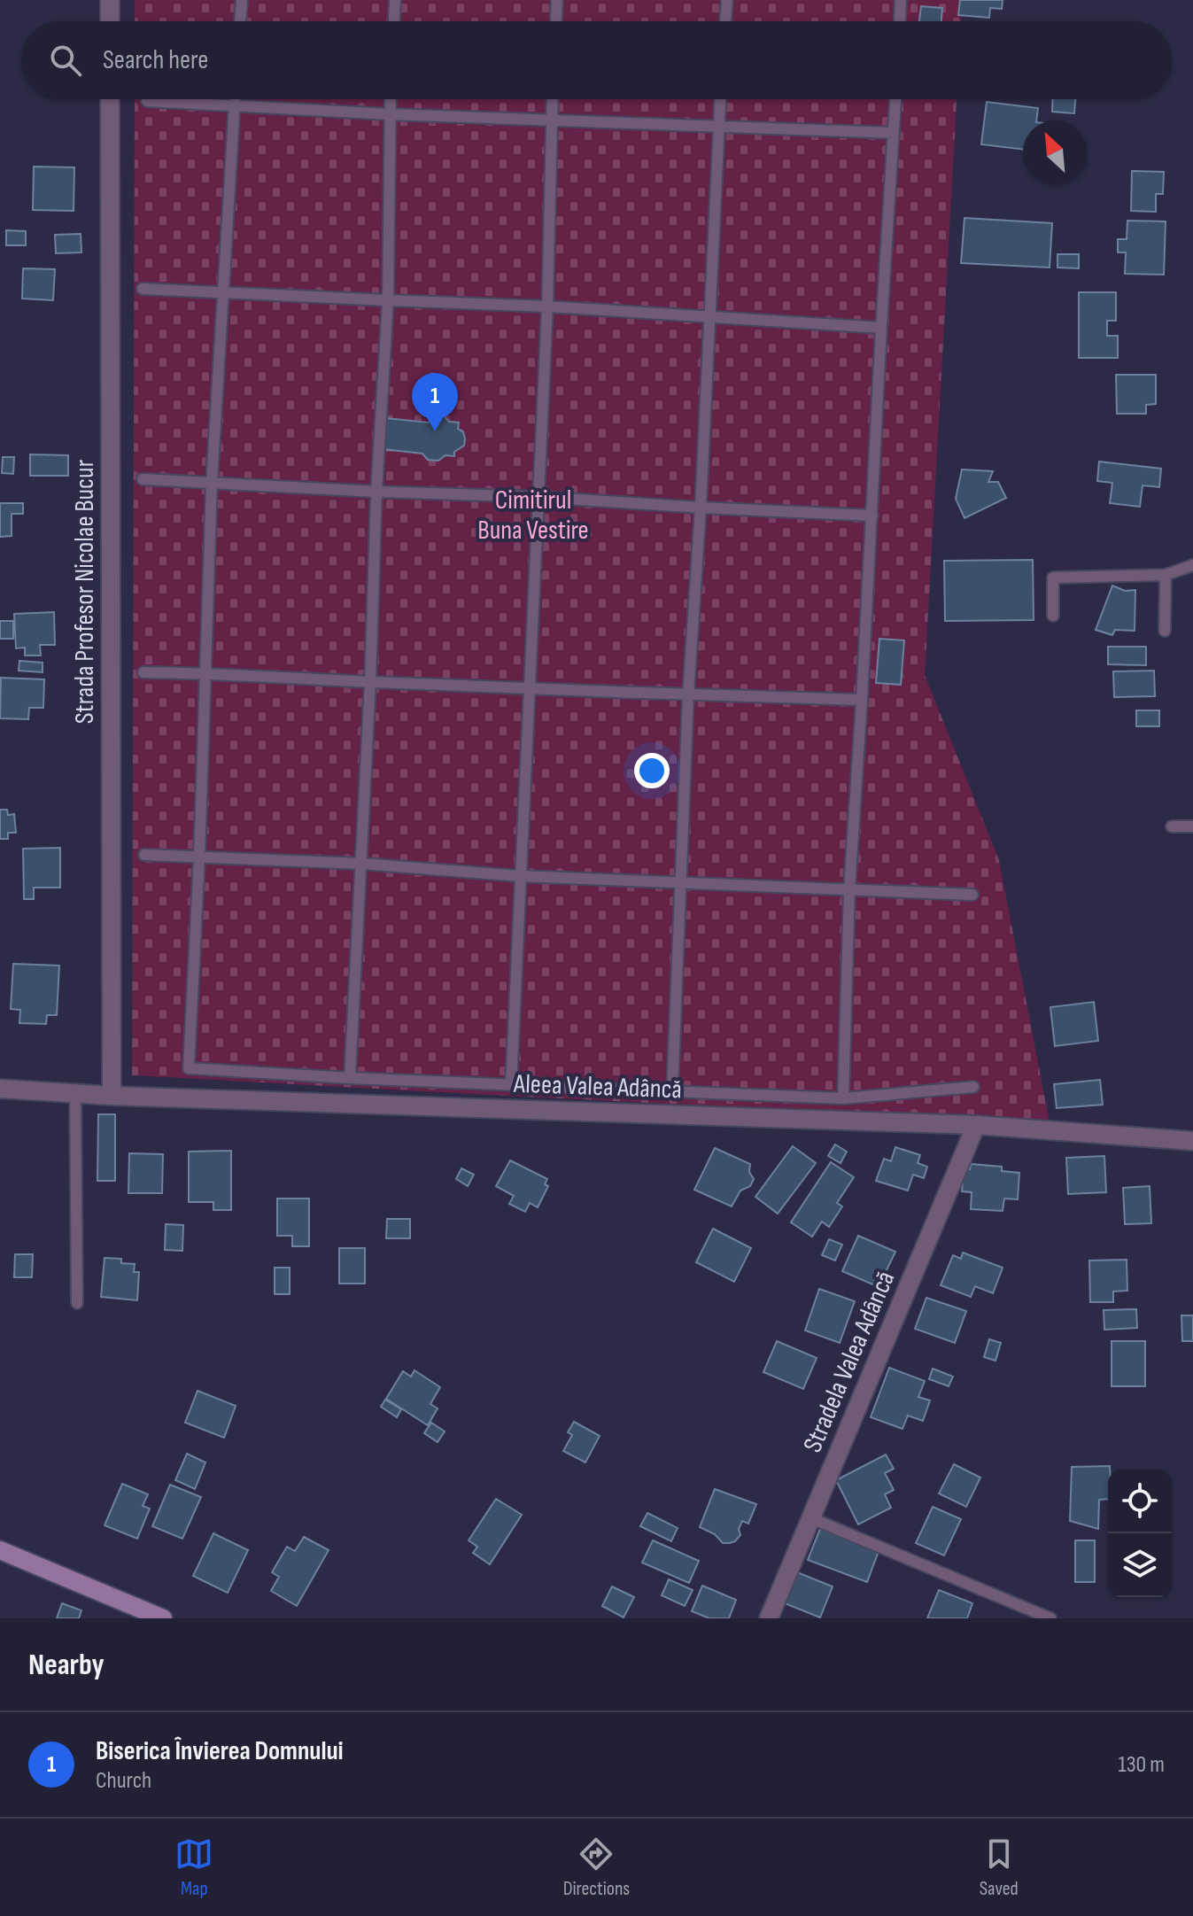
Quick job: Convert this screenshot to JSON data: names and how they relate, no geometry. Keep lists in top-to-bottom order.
{
  "streets": {
    "street": ["Strada Profesor Nicolae Bucur", "Aleea Valea Adâncă", "Stradela Valea Adâncă"]
  },
  "crossings": [
    ["Strada Profesor Nicolae Bucur", "Aleea Valea Adâncă"],
    ["Aleea Valea Adâncă", "Stradela Valea Adâncă"]
  ],
  "parks": ["Cimitirul Buna Vestire"],
  "north": "top left",
  "page": {
    "search": "Search here",
    "pins": "1",
    "heading": "Nearby",
    "list": [
      {
        "mark": "1",
        "name": "Biserica Învierea Domnului",
        "note": "Church",
        "value": "130 m"
      }
    ],
    "nav": ["Map", "Directions", "Saved"]
  }
}
